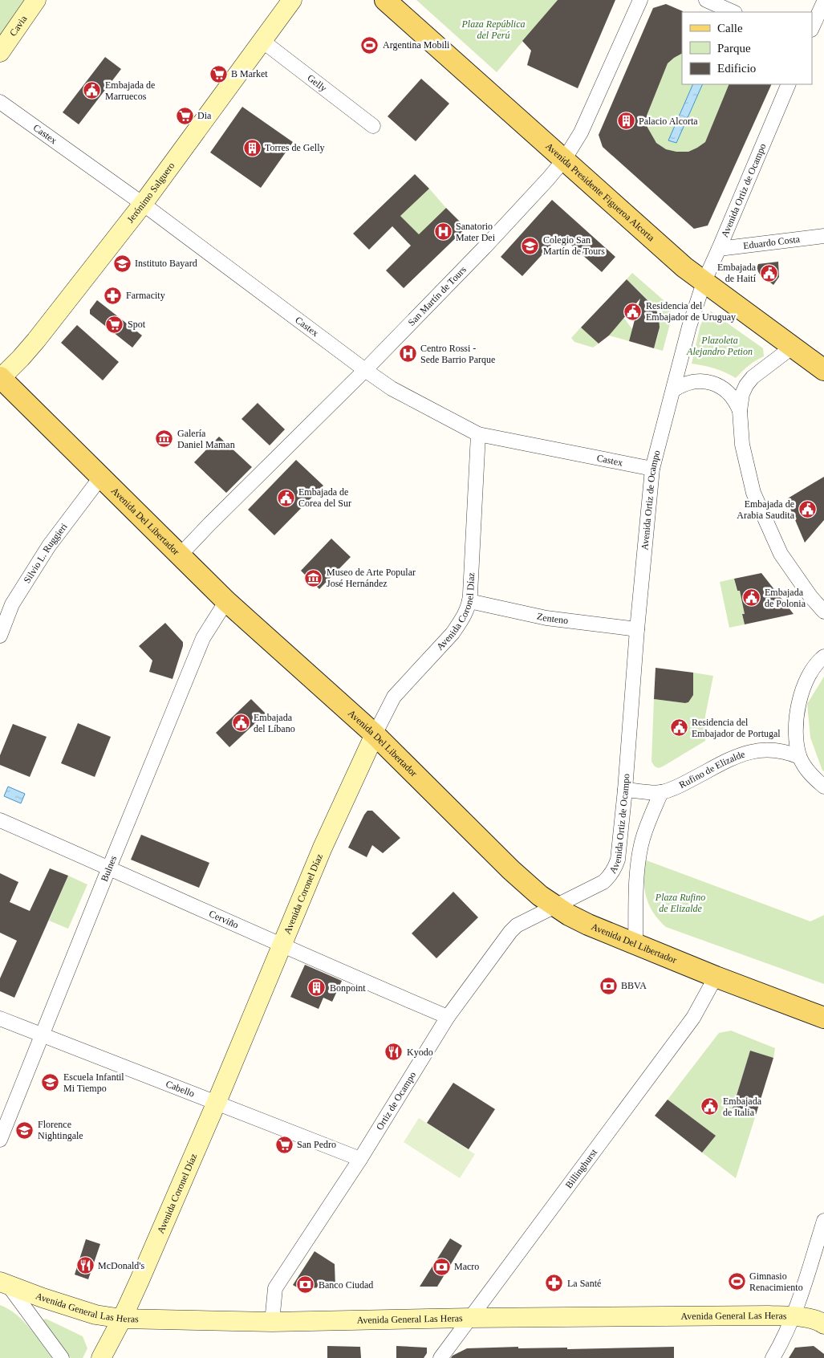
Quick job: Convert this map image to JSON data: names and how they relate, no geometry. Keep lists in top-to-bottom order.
{
  "streets": {
    "main road": [
      "Cavia",
      "Avenida Presidente Figueroa Alcorta",
      "Jerónimo Salguero",
      "Avenida Del Libertador",
      "Avenida Coronel Díaz",
      "Avenida General Las Heras"
    ],
    "street": [
      "Gelly",
      "Castex",
      "Avenida Ortiz de Ocampo",
      "Eduardo Costa",
      "San Martín de Tours",
      "Silvio L. Ruggieri",
      "Zenteno",
      "Rufino de Elizalde",
      "Bulnes",
      "Cerviño",
      "Cabello",
      "Ortiz de Ocampo",
      "Billinghurst"
    ]
  },
  "crossings": [
    ["Gelly", "Jerónimo Salguero"],
    ["Castex", "Avenida Ortiz de Ocampo"],
    ["Castex", "Jerónimo Salguero"],
    ["Castex", "San Martín de Tours"],
    ["Castex", "Avenida Coronel Díaz"],
    ["Avenida Ortiz de Ocampo", "Avenida Presidente Figueroa Alcorta"],
    ["Avenida Ortiz de Ocampo", "Eduardo Costa"],
    ["Avenida Ortiz de Ocampo", "Avenida Del Libertador"],
    ["Avenida Ortiz de Ocampo", "Zenteno"],
    ["Avenida Ortiz de Ocampo", "Rufino de Elizalde"],
    ["Avenida Ortiz de Ocampo", "Ortiz de Ocampo"],
    ["Avenida Presidente Figueroa Alcorta", "San Martín de Tours"],
    ["Jerónimo Salguero", "Avenida Del Libertador"],
    ["San Martín de Tours", "Avenida Del Libertador"],
    ["Avenida Del Libertador", "Silvio L. Ruggieri"],
    ["Avenida Del Libertador", "Avenida Coronel Díaz"],
    ["Avenida Del Libertador", "Bulnes"],
    ["Avenida Del Libertador", "Ortiz de Ocampo"],
    ["Avenida Del Libertador", "Billinghurst"],
    ["Avenida Coronel Díaz", "Zenteno"],
    ["Avenida Coronel Díaz", "Cerviño"],
    ["Avenida Coronel Díaz", "Cabello"],
    ["Avenida Coronel Díaz", "Avenida General Las Heras"],
    ["Bulnes", "Cerviño"],
    ["Bulnes", "Cabello"],
    ["Cerviño", "Ortiz de Ocampo"],
    ["Cabello", "Ortiz de Ocampo"],
    ["Ortiz de Ocampo", "Avenida General Las Heras"],
    ["Billinghurst", "Avenida General Las Heras"]
  ],
  "parks": ["Plaza República del Perú", "Plazoleta Alejandro Petion", "Plaza Rufino de Elizalde"],
  "places": {
    "sports": ["Argentina Mobili", "Gimnasio Renacimiento"],
    "supermarket": [
      "B Market",
      "Dia",
      "Spot",
      "San Pedro"
    ],
    "public building": [
      "Embajada de Marruecos",
      "Embajada de Haití",
      "Residencia del Embajador de Uruguay",
      "Embajada de Corea del Sur",
      "Embajada de Arabia Saudita",
      "Embajada de Polonia",
      "Embajada del Líbano",
      "Residencia del Embajador de Portugal",
      "Embajada de Italia"
    ],
    "building": ["Palacio Alcorta", "Torres de Gelly", "Bonpoint"],
    "hospital": ["Sanatorio Mater Dei", "Centro Rossi - Sede Barrio Parque"],
    "school or university": [
      "Colegio San Martín de Tours",
      "Instituto Bayard",
      "Escuela Infantil Mi Tiempo",
      "Florence Nightingale"
    ],
    "pharmacy": ["Farmacity", "La Santé"],
    "museum": ["Galería Daniel Maman", "Museo de Arte Popular José Hernández"],
    "bank": ["BBVA", "Macro", "Banco Ciudad"],
    "restaurant": ["Kyodo", "McDonald's"]
  },
  "legend": ["Calle", "Parque", "Edificio"]
}
